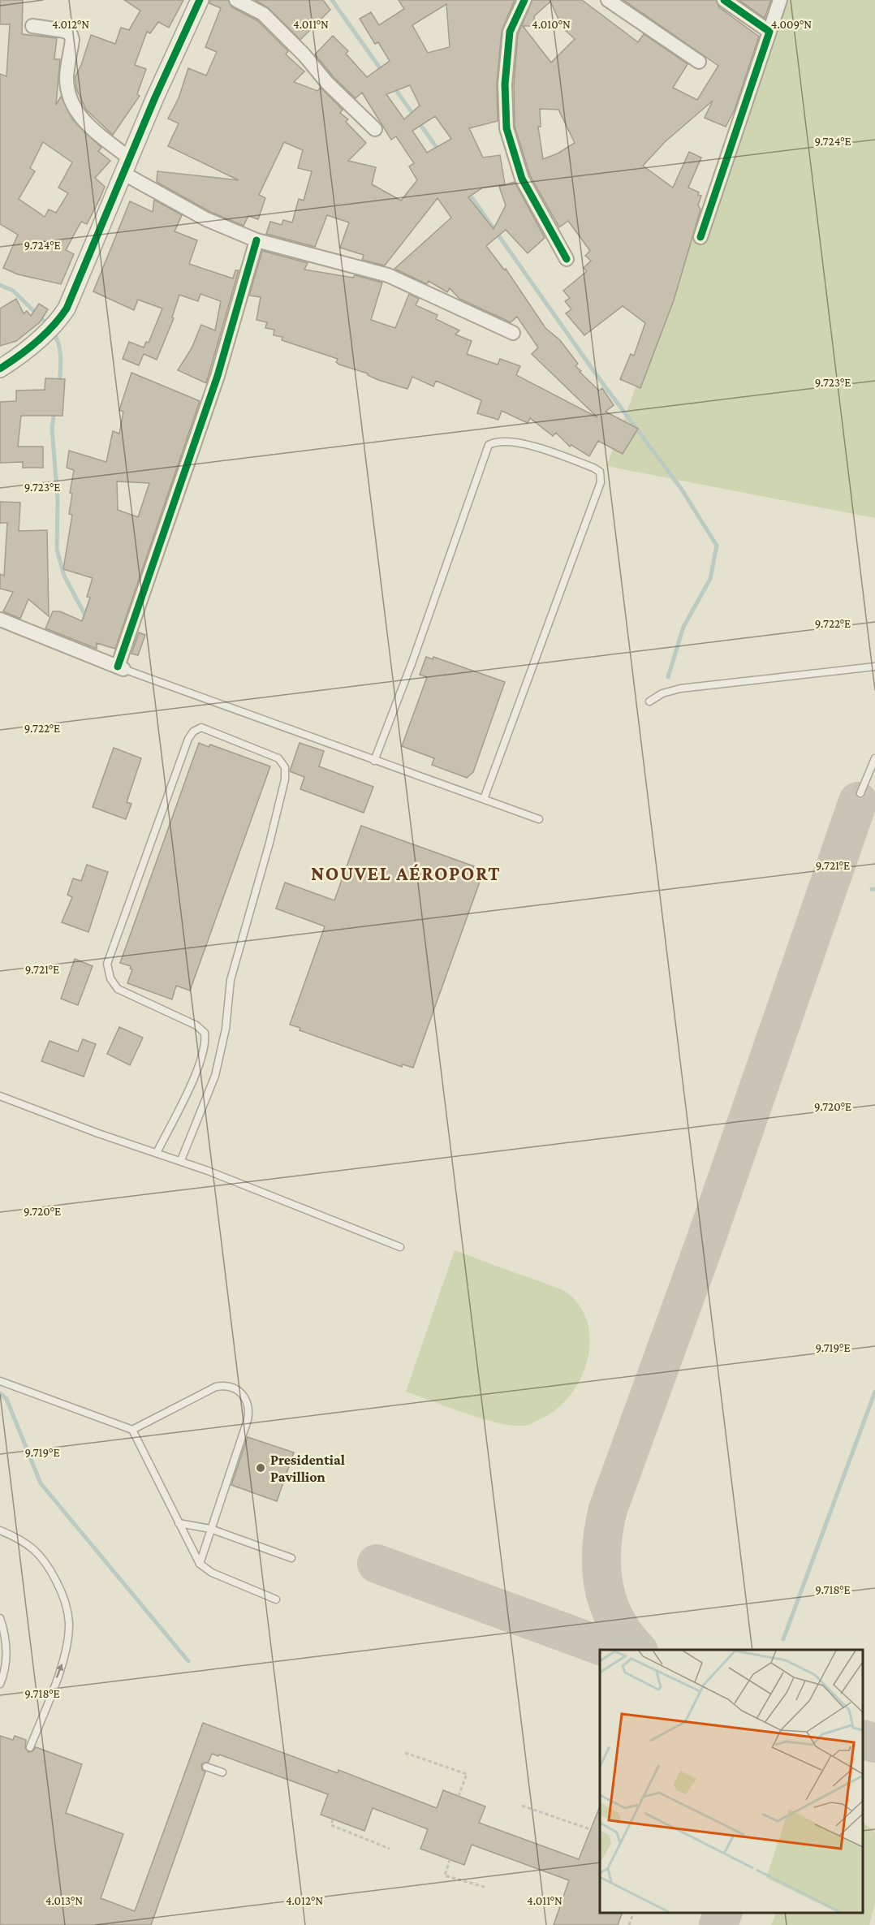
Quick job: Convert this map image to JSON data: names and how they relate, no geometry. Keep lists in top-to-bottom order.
{
  "districts": ["NOUVEL AÉROPORT"],
  "places": ["Presidential Pavillion"],
  "coordinates": [
    "4.012°N",
    "4.011°N",
    "4.010°N",
    "4.009°N",
    "9.724°E",
    "9.723°E",
    "9.722°E",
    "9.721°E",
    "9.720°E",
    "9.719°E",
    "9.718°E",
    "4.013°N"
  ]
}
